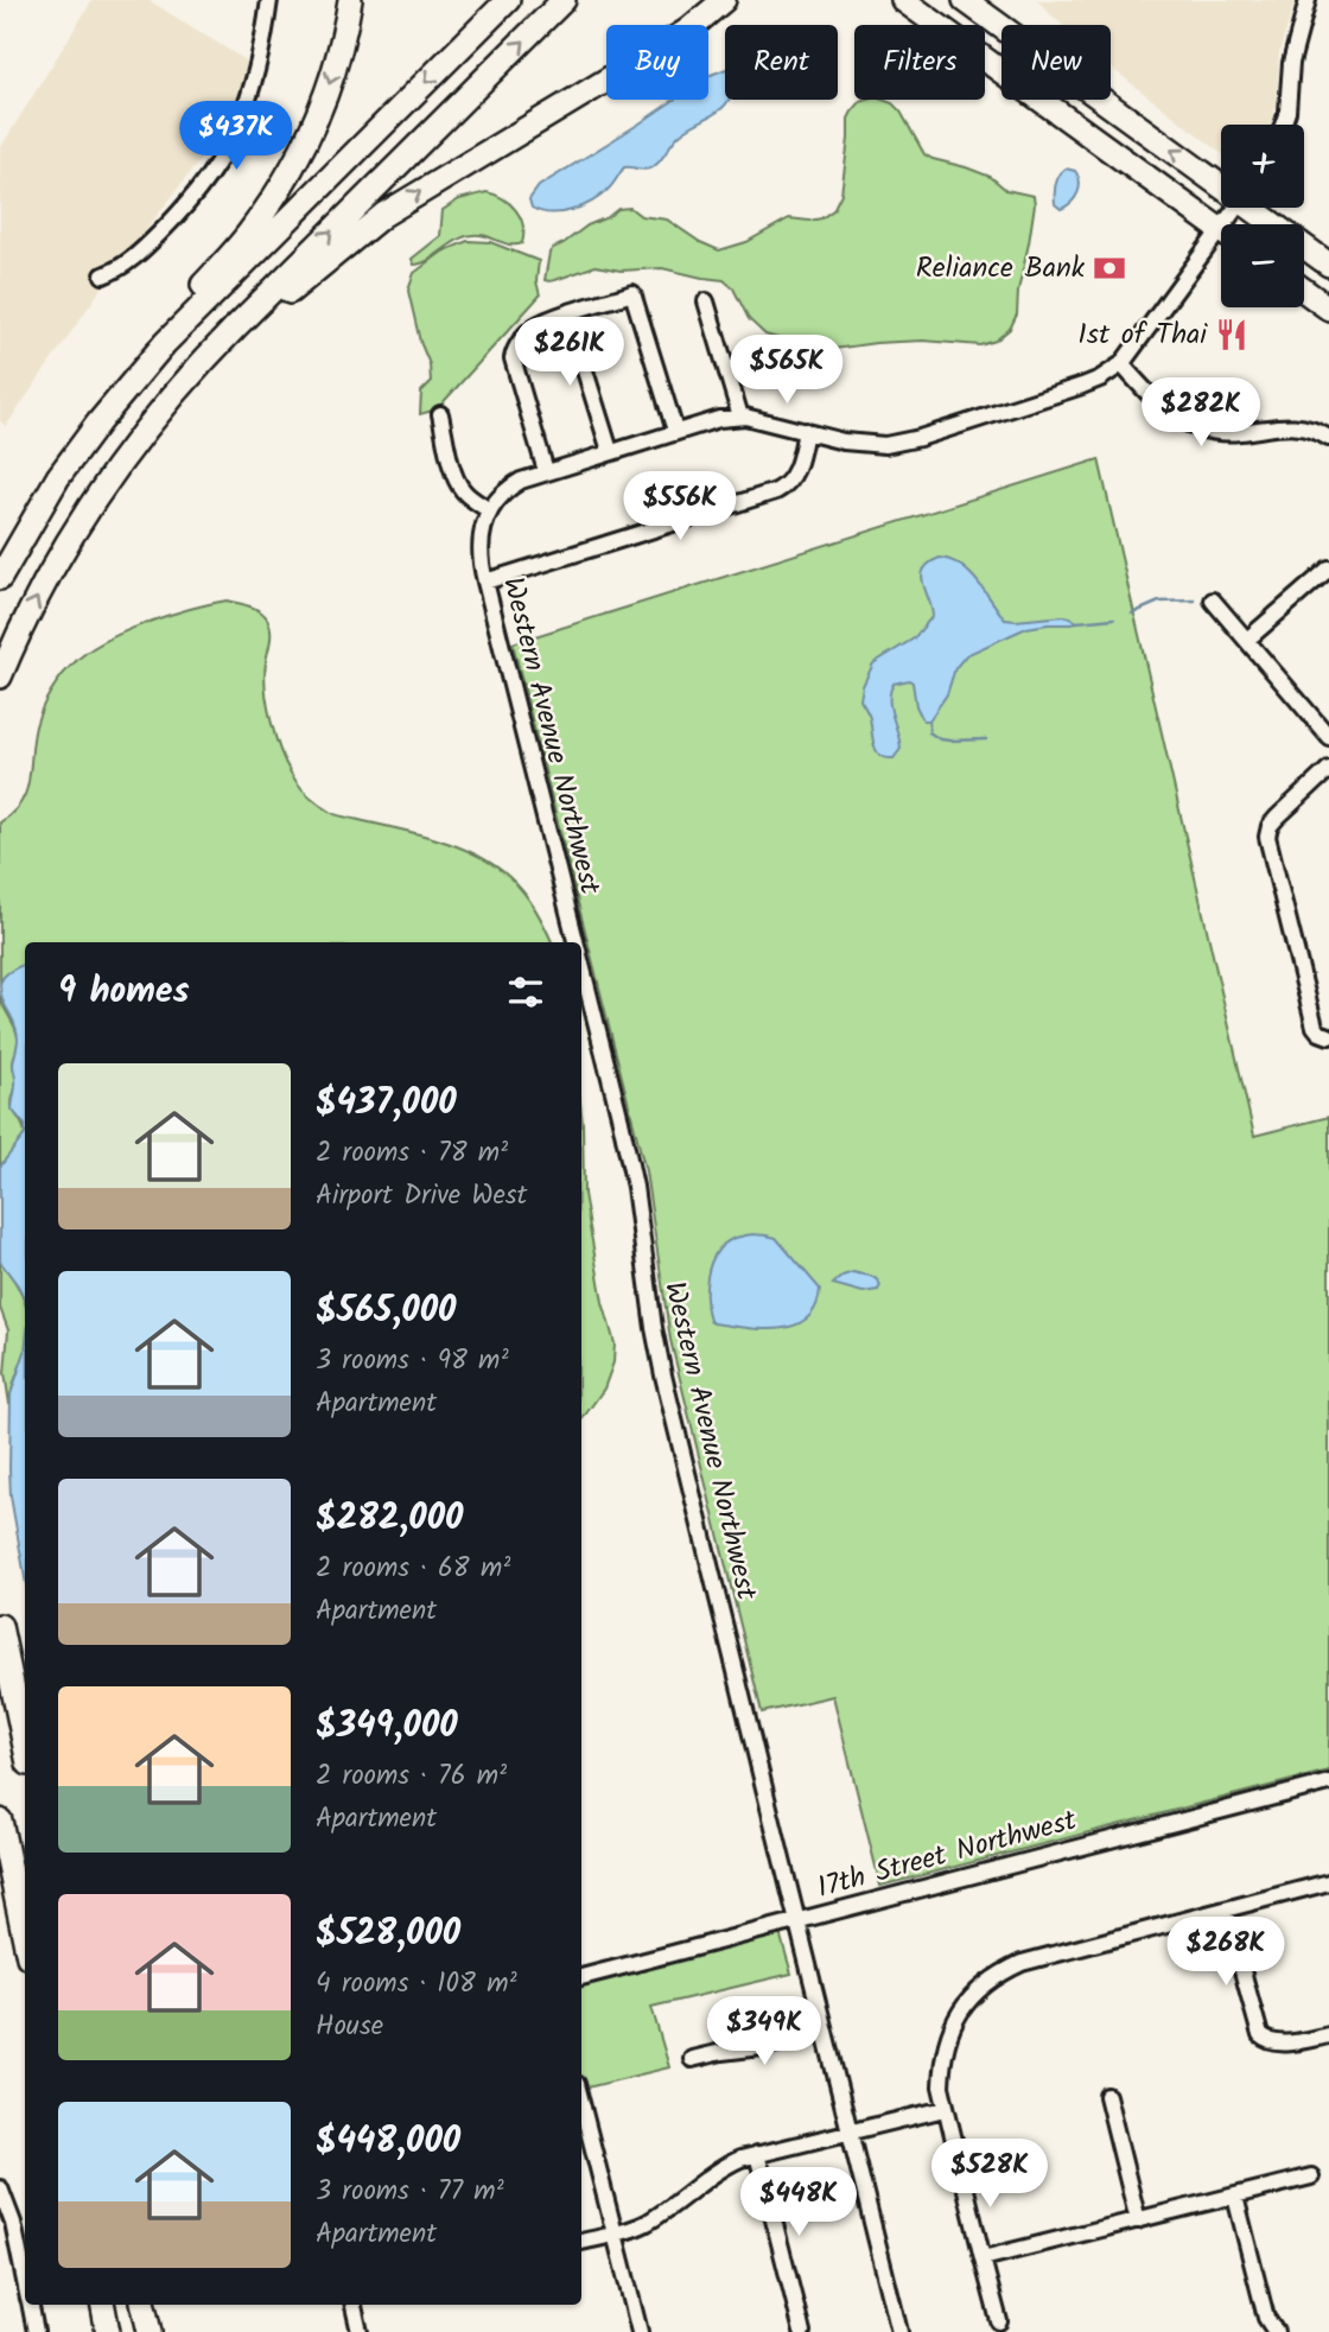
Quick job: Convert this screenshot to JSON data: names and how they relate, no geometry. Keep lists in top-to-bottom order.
{
  "streets": {
    "street": ["Western Avenue Northwest", "17th Street Northwest"]
  },
  "crossings": [
    ["Western Avenue Northwest", "17th Street Northwest"]
  ],
  "places": {
    "bank": ["Reliance Bank"],
    "restaurant": ["1st of Thai"]
  },
  "page": {
    "chip": [
      "Buy",
      "Rent",
      "Filters",
      "New"
    ],
    "price": [
      "$437K",
      "$261K",
      "$565K",
      "$282K",
      "$556K",
      "$268K",
      "$349K",
      "$528K",
      "$448K"
    ],
    "map_buttons": ["+", "−"],
    "heading": "9 homes",
    "list": [
      {
        "name": "$437,000",
        "note": "2 rooms · 78 m² · Airport Drive West"
      },
      {
        "name": "$565,000",
        "note": "3 rooms · 98 m² · Apartment"
      },
      {
        "name": "$282,000",
        "note": "2 rooms · 68 m² · Apartment"
      },
      {
        "name": "$349,000",
        "note": "2 rooms · 76 m² · Apartment"
      },
      {
        "name": "$528,000",
        "note": "4 rooms · 108 m² · House"
      },
      {
        "name": "$448,000",
        "note": "3 rooms · 77 m² · Apartment"
      }
    ]
  }
}
